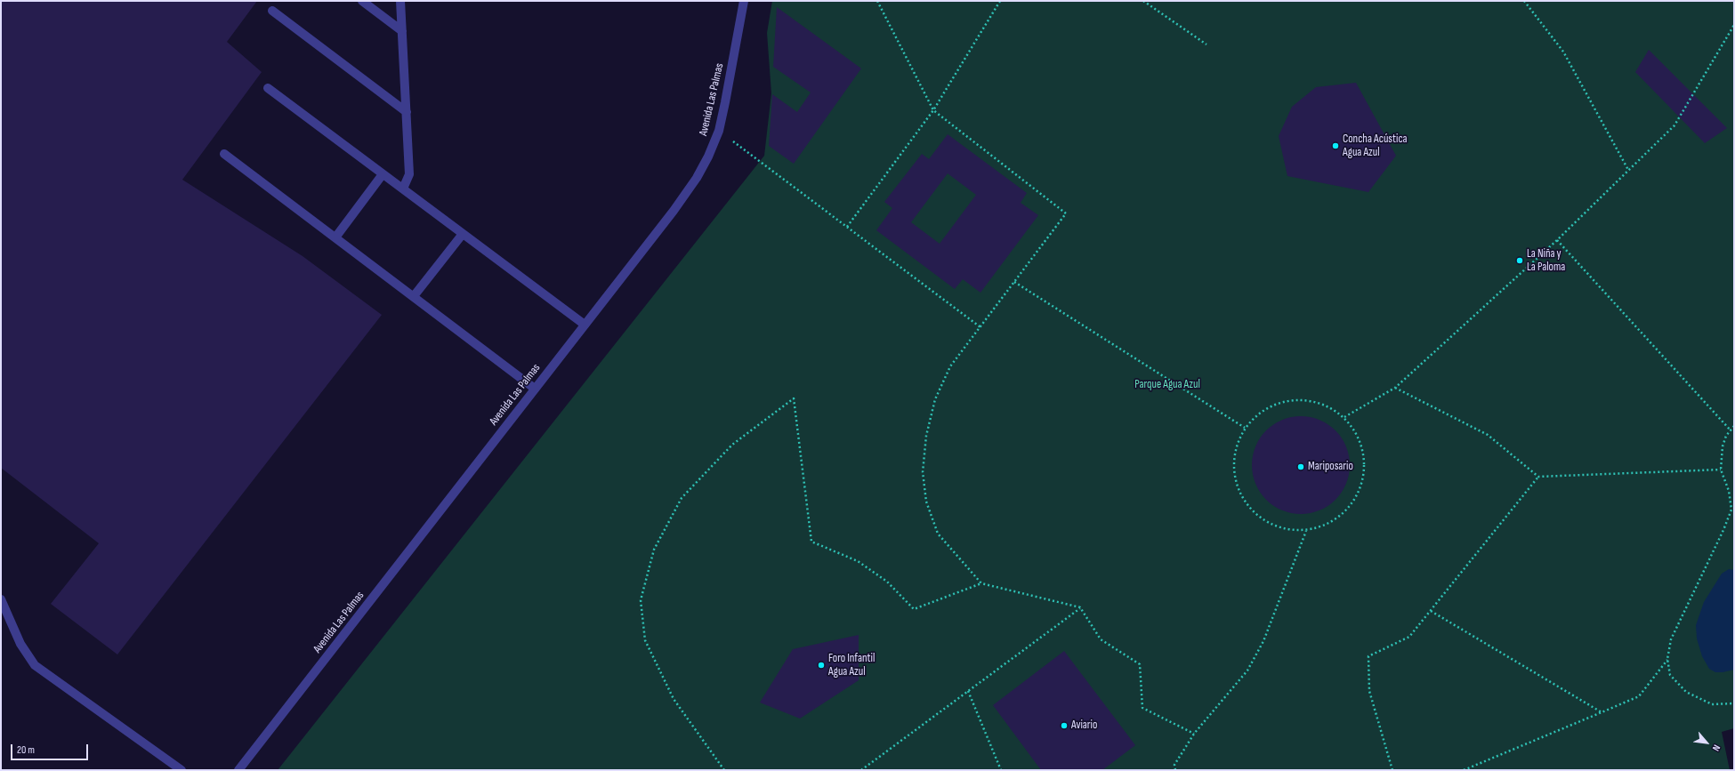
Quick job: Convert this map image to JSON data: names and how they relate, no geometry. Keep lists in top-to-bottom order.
{
  "streets": {
    "street": ["Avenida Las Palmas"]
  },
  "parks": ["Parque Agua Azul"],
  "places": [
    "Concha Acústica Agua Azul",
    "La Niña y La Paloma",
    "Mariposario",
    "Foro Infantil Agua Azul",
    "Aviario"
  ],
  "scale_bar": "20 m",
  "north": "bottom right"
}
